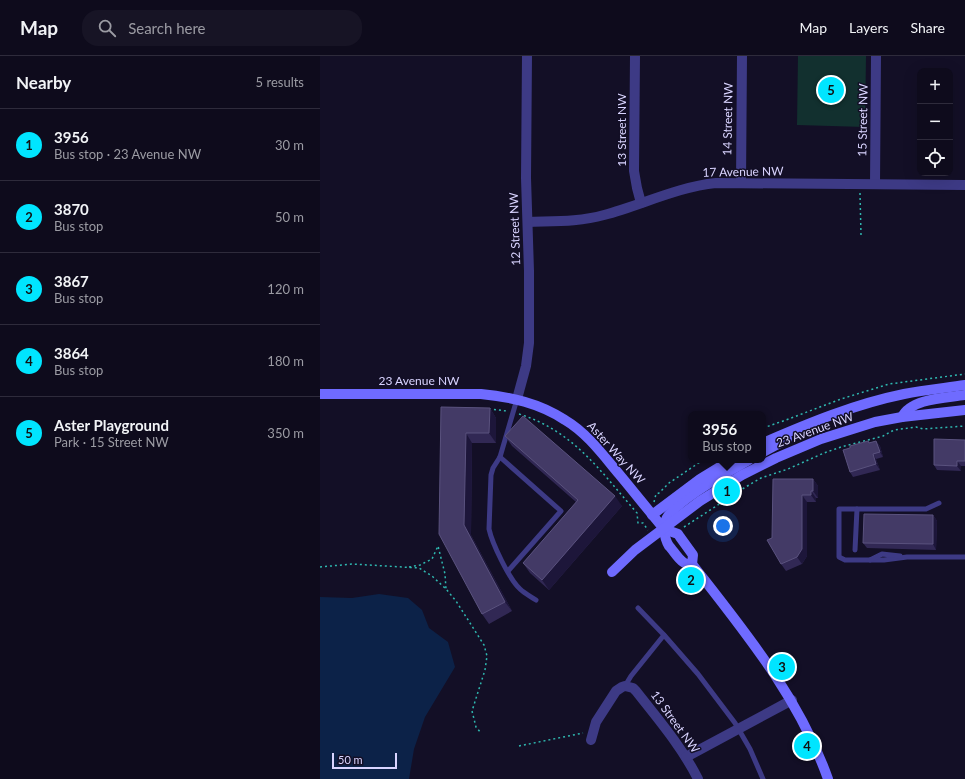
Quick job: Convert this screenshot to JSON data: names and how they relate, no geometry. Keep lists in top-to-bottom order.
{
  "streets": {
    "main road": ["23 Avenue NW", "Aster Way NW"],
    "street": [
      "14 Street NW",
      "15 Street NW",
      "13 Street NW",
      "17 Avenue NW",
      "12 Street NW"
    ]
  },
  "crossings": [
    ["14 Street NW", "17 Avenue NW"],
    ["15 Street NW", "17 Avenue NW"],
    ["13 Street NW", "17 Avenue NW"],
    ["17 Avenue NW", "12 Street NW"],
    ["12 Street NW", "23 Avenue NW"],
    ["12 Street NW", "Aster Way NW"],
    ["23 Avenue NW", "Aster Way NW"]
  ],
  "scale_bar": "50 m",
  "page": {
    "header": "Map",
    "search": "Search here",
    "nav": ["Map", "Layers", "Share"],
    "heading": ["Nearby", "5 results"],
    "map_buttons": ["+", "−"],
    "pins": [
      "5",
      "1",
      "2",
      "3",
      "4"
    ],
    "list": [
      {
        "mark": "1",
        "name": "3956",
        "note": "Bus stop · 23 Avenue NW",
        "value": "30 m"
      },
      {
        "mark": "2",
        "name": "3870",
        "note": "Bus stop",
        "value": "50 m"
      },
      {
        "mark": "3",
        "name": "3867",
        "note": "Bus stop",
        "value": "120 m"
      },
      {
        "mark": "4",
        "name": "3864",
        "note": "Bus stop",
        "value": "180 m"
      },
      {
        "mark": "5",
        "name": "Aster Playground",
        "note": "Park · 15 Street NW",
        "value": "350 m"
      }
    ],
    "popup": ["3956", "Bus stop"],
    "scale": "50 m"
  }
}
